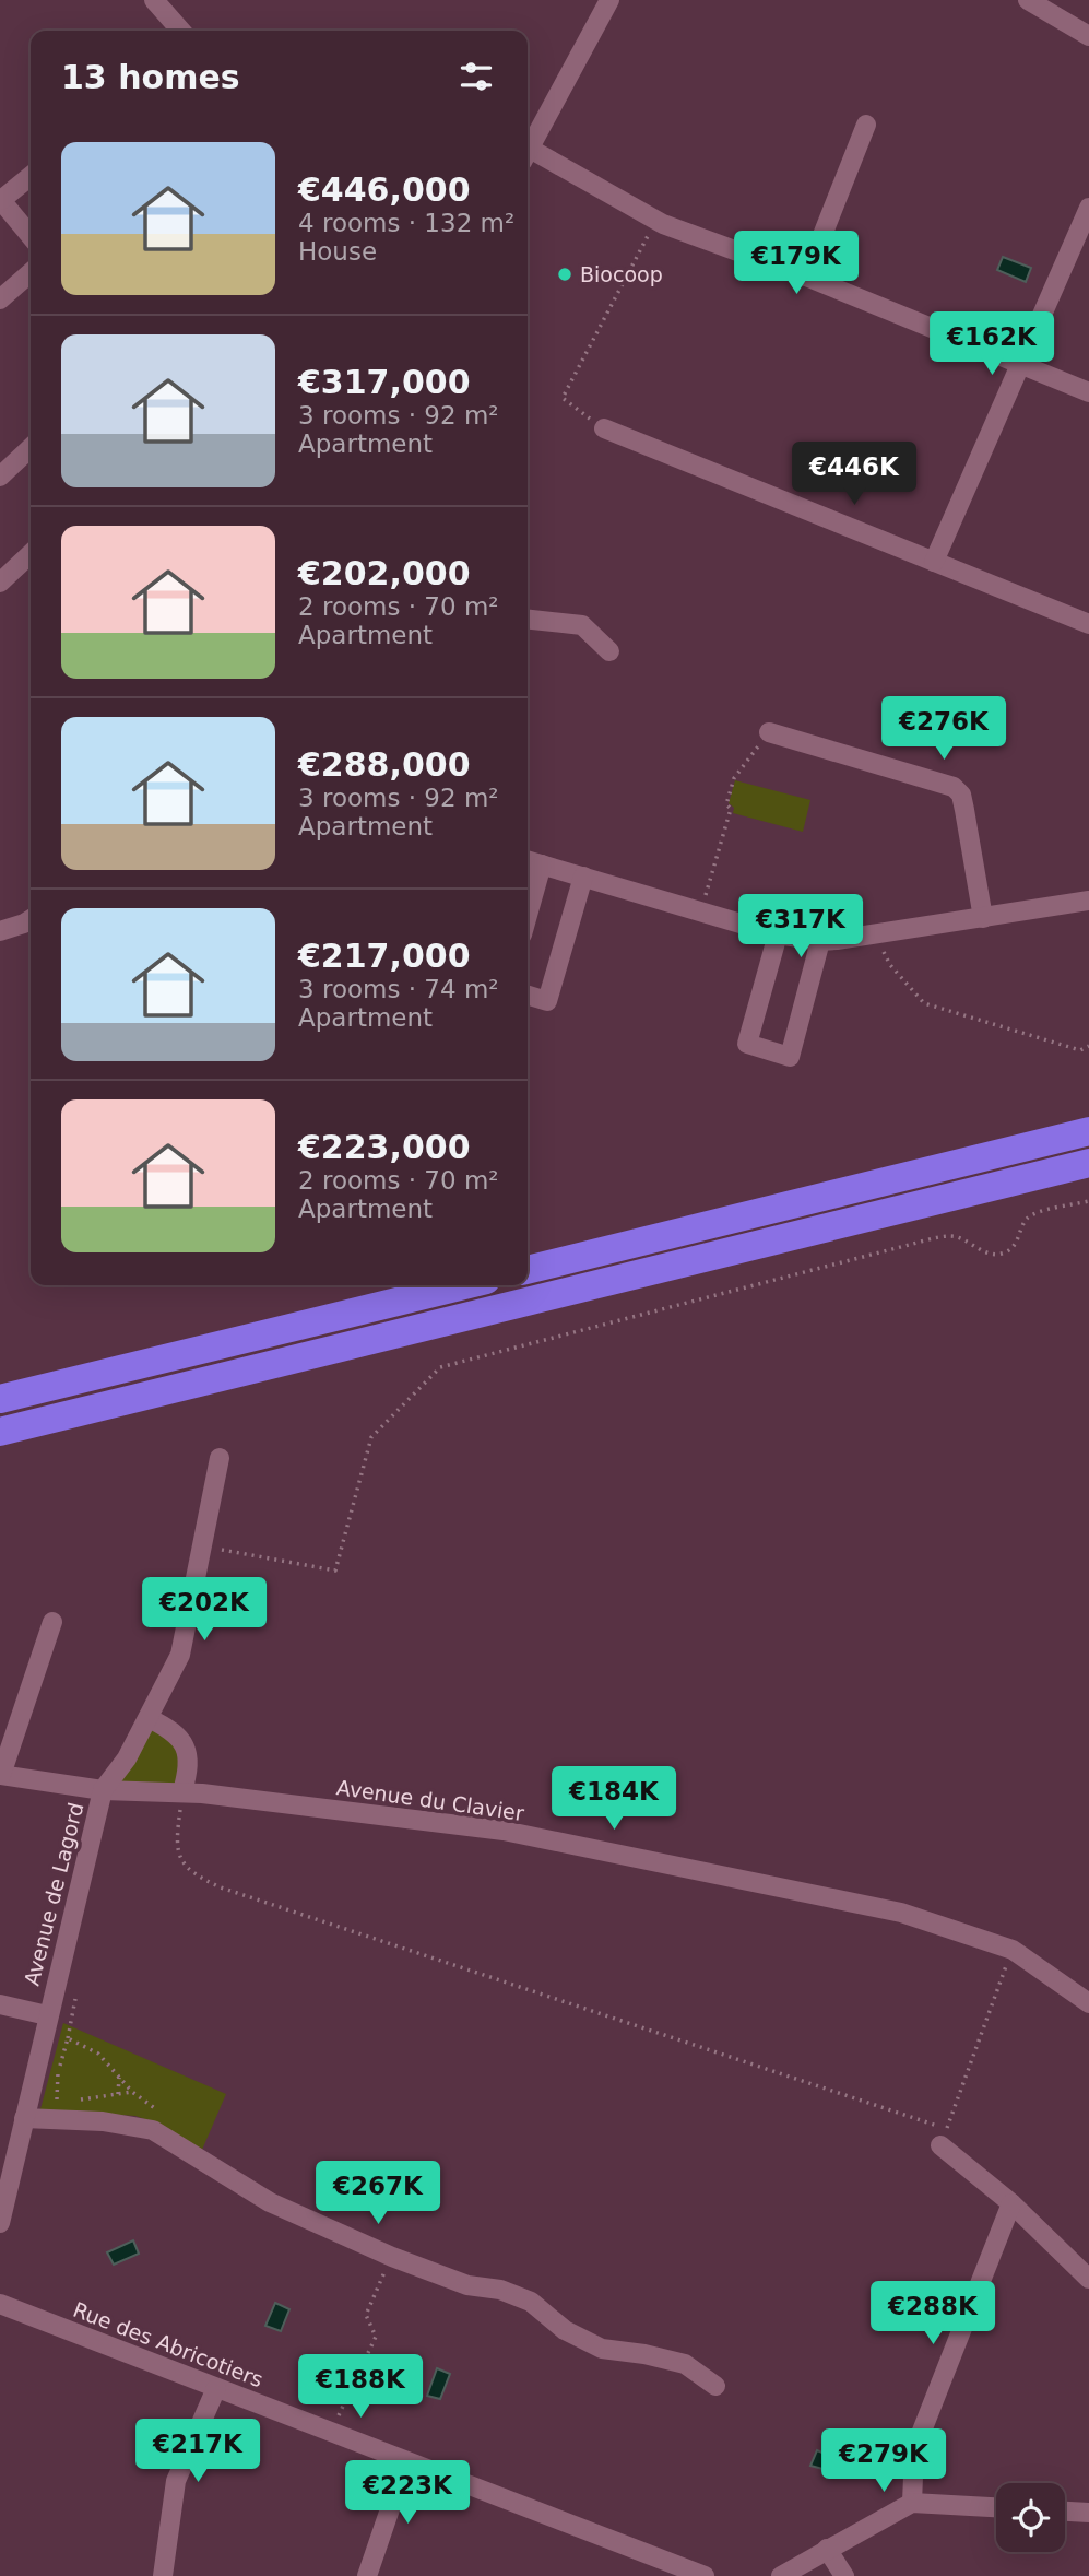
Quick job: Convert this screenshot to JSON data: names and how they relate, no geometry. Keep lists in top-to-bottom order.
{
  "streets": {
    "street": ["Avenue du Clavier", "Avenue de Lagord", "Rue des Abricotiers"]
  },
  "crossings": [
    ["Avenue du Clavier", "Avenue de Lagord"]
  ],
  "places": ["Biocoop"],
  "page": {
    "heading": "13 homes",
    "list": [
      {
        "name": "€446,000",
        "note": "4 rooms · 132 m² · House"
      },
      {
        "name": "€317,000",
        "note": "3 rooms · 92 m² · Apartment"
      },
      {
        "name": "€202,000",
        "note": "2 rooms · 70 m² · Apartment"
      },
      {
        "name": "€288,000",
        "note": "3 rooms · 92 m² · Apartment"
      },
      {
        "name": "€217,000",
        "note": "3 rooms · 74 m² · Apartment"
      },
      {
        "name": "€223,000",
        "note": "2 rooms · 70 m² · Apartment"
      }
    ],
    "price": [
      "€179K",
      "€162K",
      "€446K",
      "€276K",
      "€317K",
      "€202K",
      "€184K",
      "€267K",
      "€288K",
      "€188K",
      "€217K",
      "€279K",
      "€223K"
    ]
  }
}
